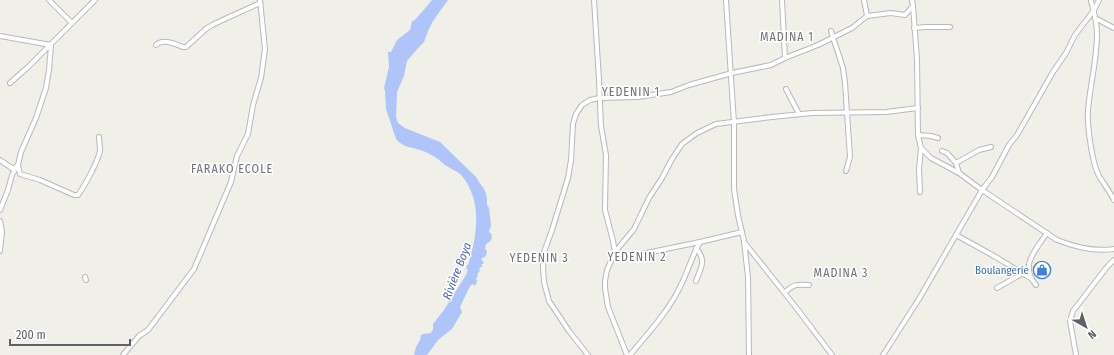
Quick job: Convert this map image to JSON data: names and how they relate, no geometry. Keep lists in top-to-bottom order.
{
  "districts": [
    "MADINA 1",
    "YEDENIN 1",
    "FARAKO ECOLE",
    "YEDENIN 2",
    "YEDENIN 3",
    "MADINA 3"
  ],
  "water": ["Rivière Boya"],
  "places": {
    "shop": ["Boulangerie"]
  },
  "scale_bar": "200 m",
  "north": "bottom right"
}
